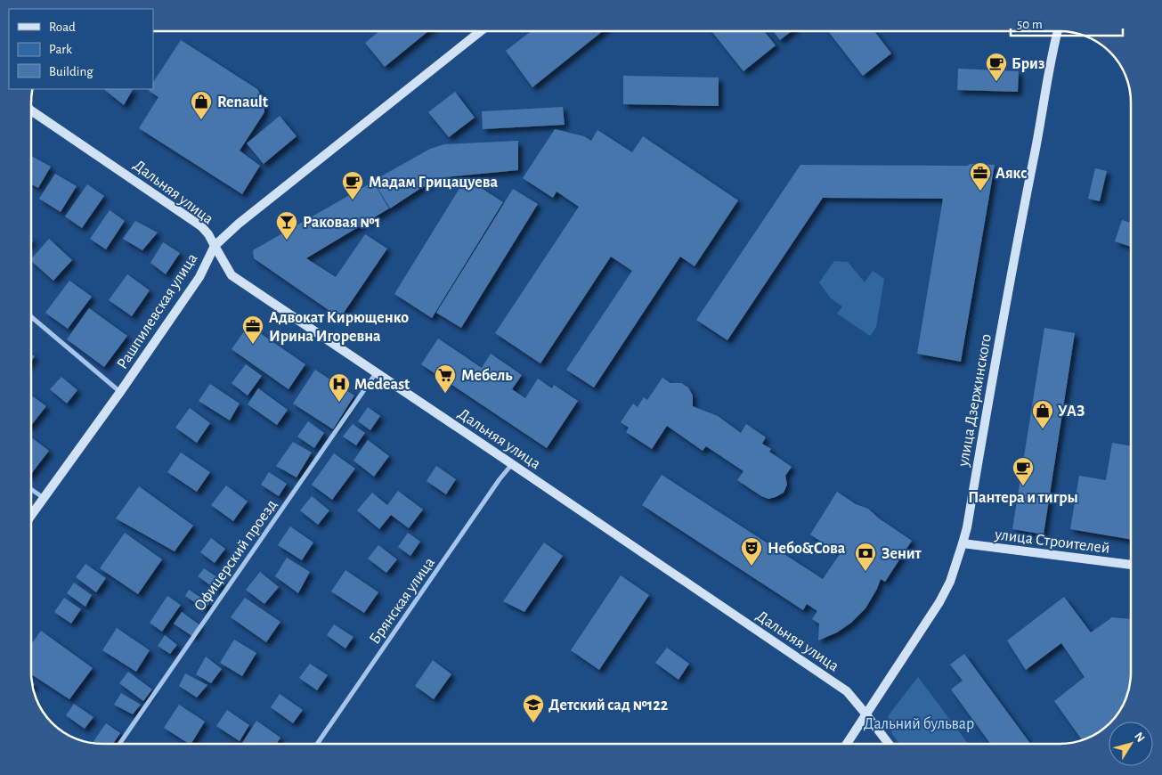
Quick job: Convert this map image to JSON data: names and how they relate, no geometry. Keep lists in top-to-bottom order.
{
  "streets": {
    "street": [
      "Дальняя улица",
      "Рашпилевская улица",
      "улица Дзержинского",
      "улица Строителей",
      "Офицерский проезд",
      "Брянская улица"
    ]
  },
  "crossings": [
    ["Дальняя улица", "Рашпилевская улица"],
    ["Дальняя улица", "улица Дзержинского"],
    ["Дальняя улица", "Офицерский проезд"],
    ["Дальняя улица", "Брянская улица"],
    ["улица Дзержинского", "улица Строителей"]
  ],
  "parks": ["Дальний бульвар"],
  "places": {
    "cafe": ["Бриз", "Мадам Грицацуева", "Пантера и тигры"],
    "shop": ["Renault", "УАЗ"],
    "office": ["Аякс", "Адвокат Кирющенко Ирина Игоревна"],
    "bar": ["Раковая №1"],
    "supermarket": ["Мебель"],
    "hospital": ["Medeast"],
    "theatre": ["Небо&Сова"],
    "bank": ["Зенит"],
    "school or university": ["Детский сад №122"]
  },
  "legend": ["Road", "Park", "Building"],
  "scale_bar": "50 m",
  "north": "top right"
}
